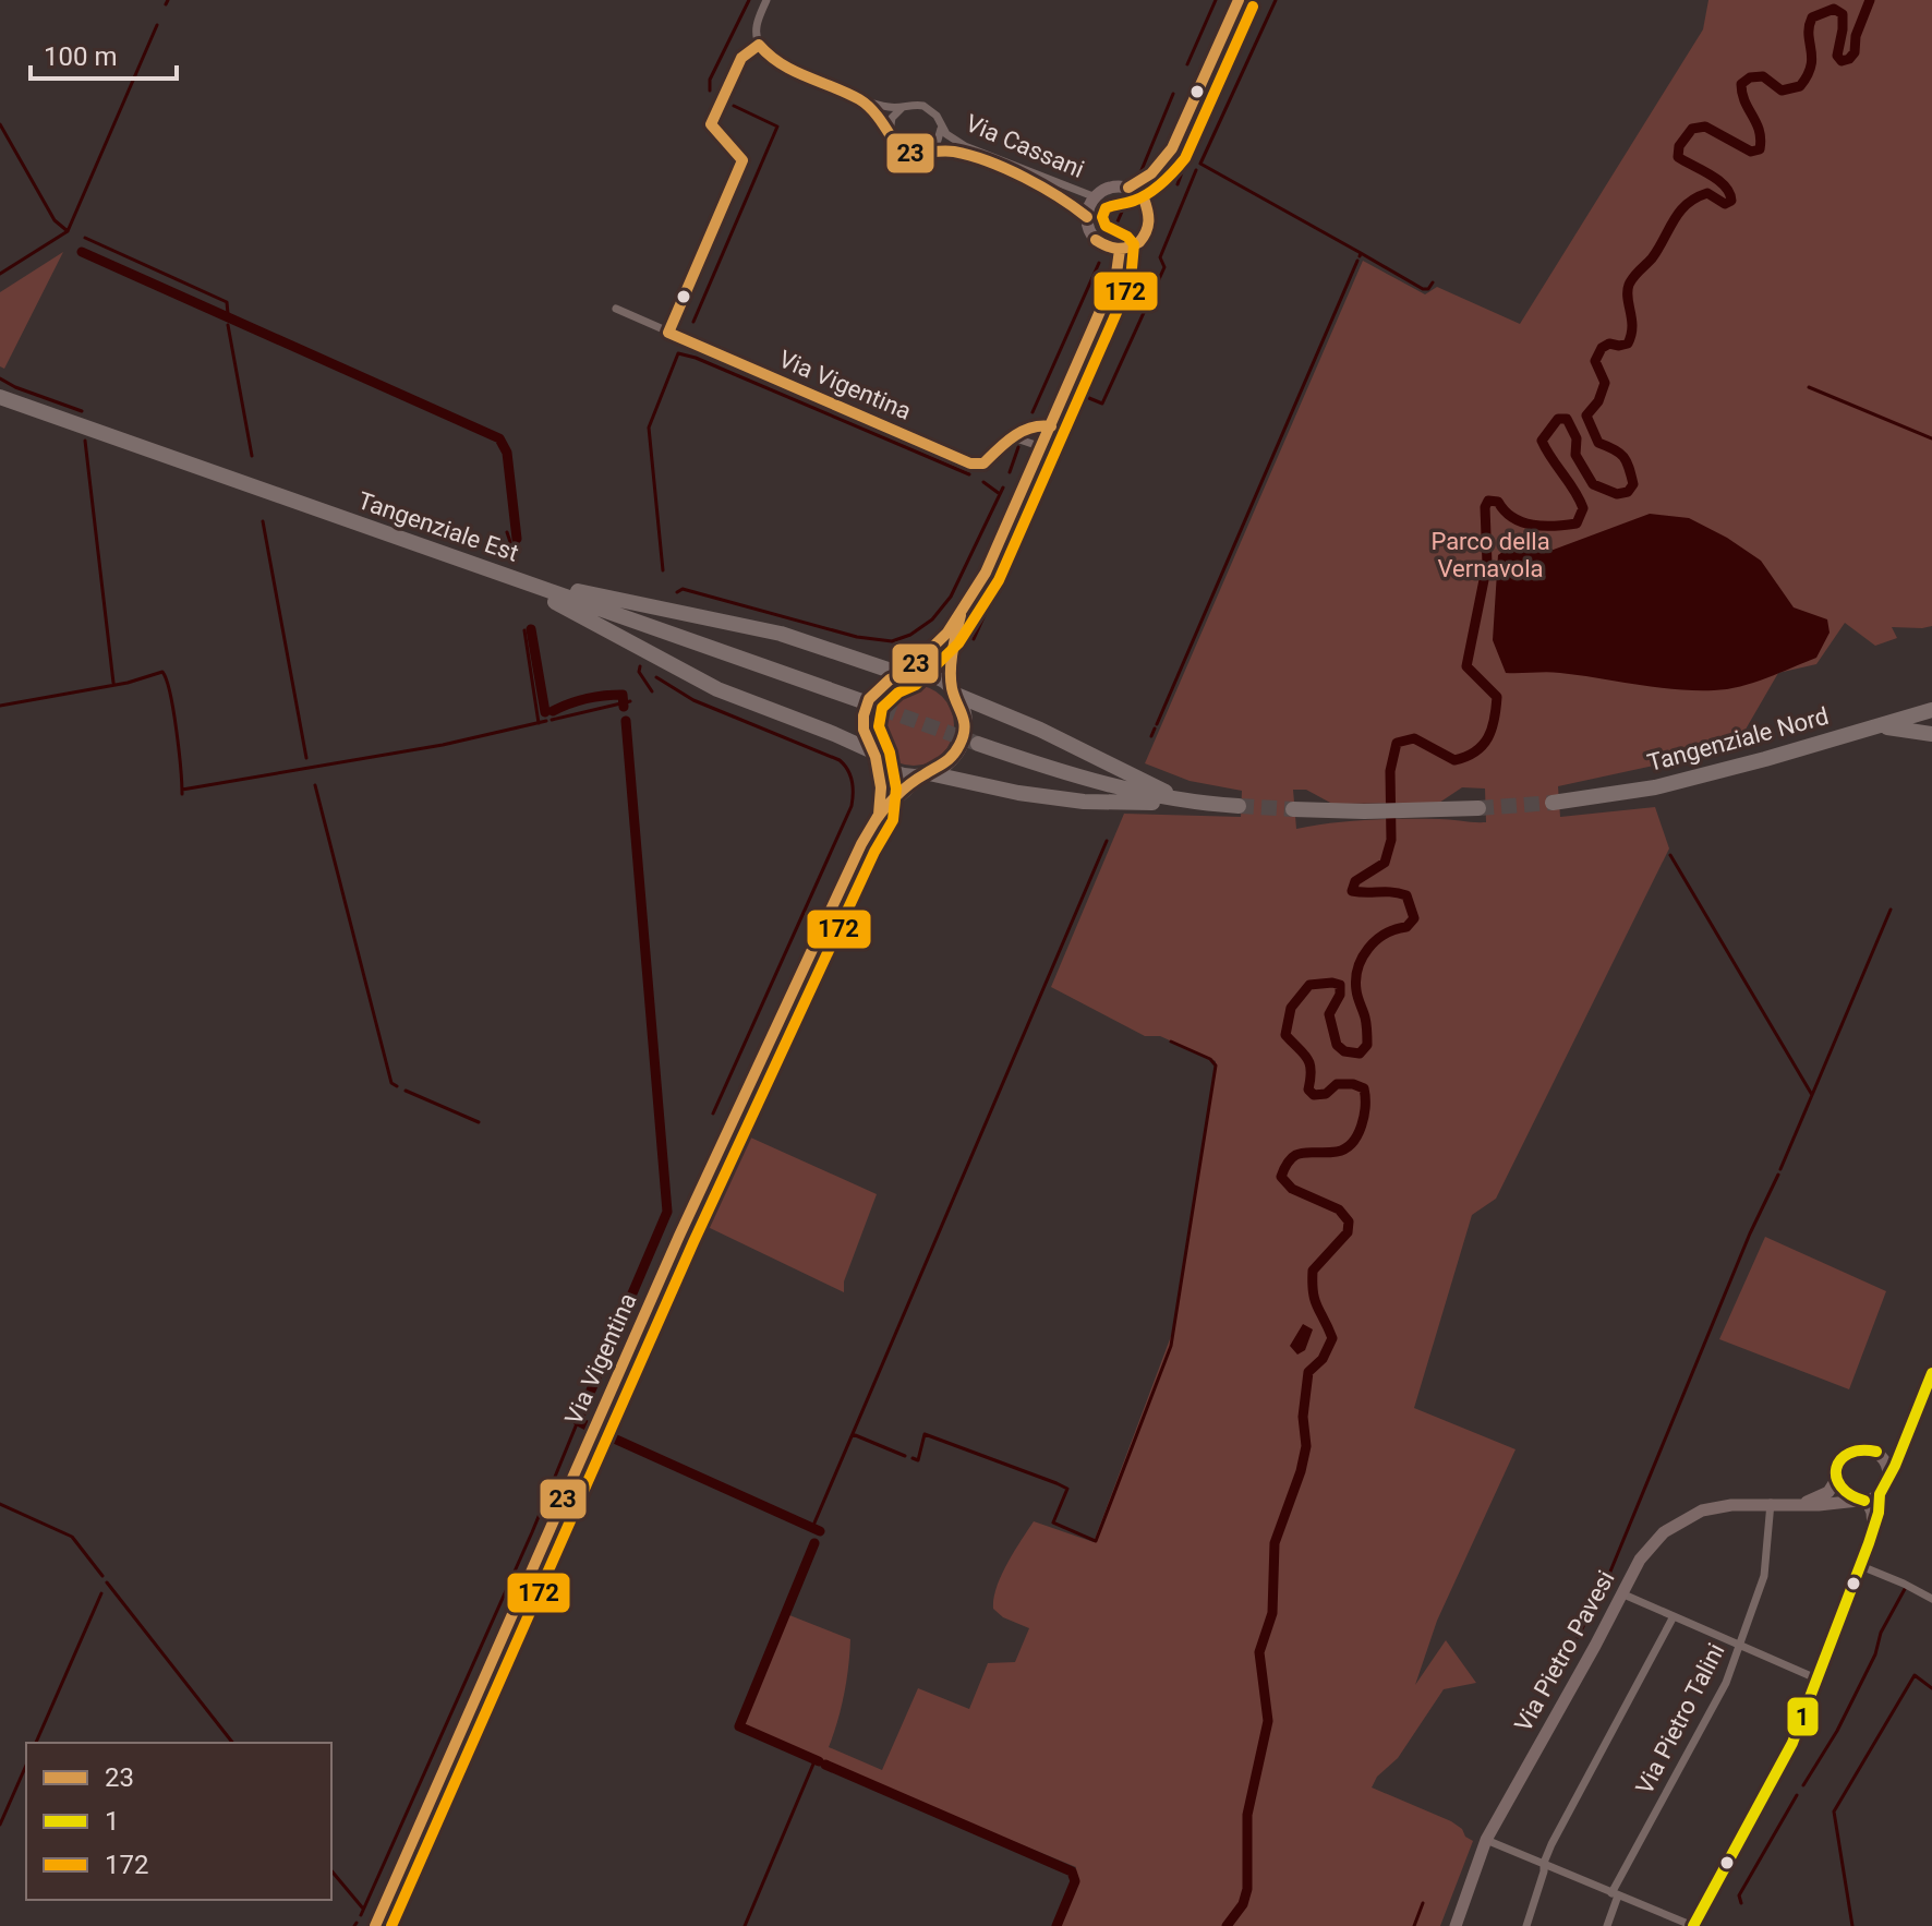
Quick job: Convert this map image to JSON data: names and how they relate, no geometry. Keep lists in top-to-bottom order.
{
  "streets": {
    "highway": ["Tangenziale Est", "Tangenziale Nord"],
    "main road": ["Via Vigentina"],
    "street": ["Via Cassani", "Via Pietro Pavesi", "Via Pietro Talini"]
  },
  "crossings": [
    ["Via Cassani", "Via Vigentina"],
    ["Via Pietro Pavesi", "Via Pietro Talini"]
  ],
  "parks": ["Parco della Vernavola"],
  "lines": ["transit line 23", "transit line 172", "transit line 1"],
  "legend": ["23", "1", "172"],
  "scale_bar": "100 m"
}
